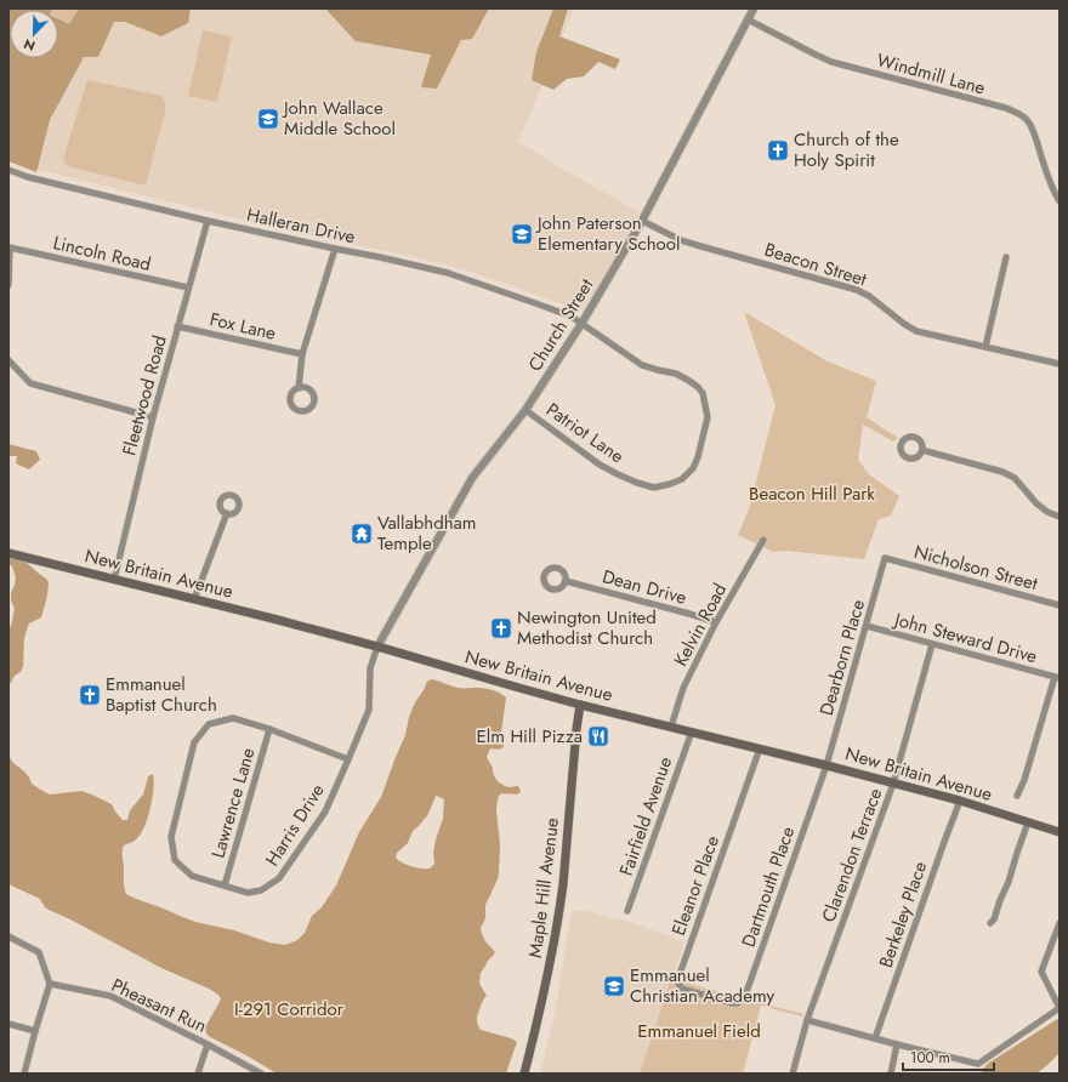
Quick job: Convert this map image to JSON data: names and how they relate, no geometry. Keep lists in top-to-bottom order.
{
  "streets": {
    "main road": ["New Britain Avenue", "Maple Hill Avenue"],
    "street": [
      "Windmill Lane",
      "Halleran Drive",
      "Lincoln Road",
      "Beacon Street",
      "Church Street",
      "Fox Lane",
      "Fleetwood Road",
      "Patriot Lane",
      "Nicholson Street",
      "Dean Drive",
      "Kelvin Road",
      "John Steward Drive",
      "Dearborn Place",
      "Lawrence Lane",
      "Fairfield Avenue",
      "Harris Drive",
      "Clarendon Terrace",
      "Eleanor Place",
      "Dartmouth Place",
      "Berkeley Place",
      "Pheasant Run"
    ]
  },
  "crossings": [
    ["Windmill Lane", "Church Street"],
    ["Halleran Drive", "Church Street"],
    ["Halleran Drive", "Fleetwood Road"],
    ["Halleran Drive", "Patriot Lane"],
    ["Lincoln Road", "Fleetwood Road"],
    ["Beacon Street", "Church Street"],
    ["Church Street", "Patriot Lane"],
    ["Church Street", "New Britain Avenue"],
    ["Church Street", "Harris Drive"],
    ["Fox Lane", "Fleetwood Road"],
    ["Fleetwood Road", "New Britain Avenue"],
    ["Nicholson Street", "Dearborn Place"],
    ["New Britain Avenue", "Kelvin Road"],
    ["New Britain Avenue", "Dearborn Place"],
    ["New Britain Avenue", "Fairfield Avenue"],
    ["New Britain Avenue", "Harris Drive"],
    ["New Britain Avenue", "Clarendon Terrace"],
    ["New Britain Avenue", "Eleanor Place"],
    ["New Britain Avenue", "Dartmouth Place"],
    ["New Britain Avenue", "Maple Hill Avenue"],
    ["New Britain Avenue", "Berkeley Place"],
    ["Dean Drive", "Kelvin Road"],
    ["John Steward Drive", "Dearborn Place"],
    ["John Steward Drive", "Clarendon Terrace"],
    ["Dearborn Place", "Dartmouth Place"],
    ["Lawrence Lane", "Harris Drive"],
    ["Eleanor Place", "Dartmouth Place"]
  ],
  "parks": ["Beacon Hill Park", "I-291 Corridor", "Emmanuel Field"],
  "places": {
    "school or university": ["John Wallace Middle School", "John Paterson Elementary School", "Emmanuel Christian Academy"],
    "church": ["Church of the Holy Spirit", "Newington United Methodist Church", "Emmanuel Baptist Church"],
    "temple": ["Vallabhdham Temple"],
    "restaurant": ["Elm Hill Pizza"]
  },
  "scale_bar": "100 m",
  "north": "bottom left"
}
